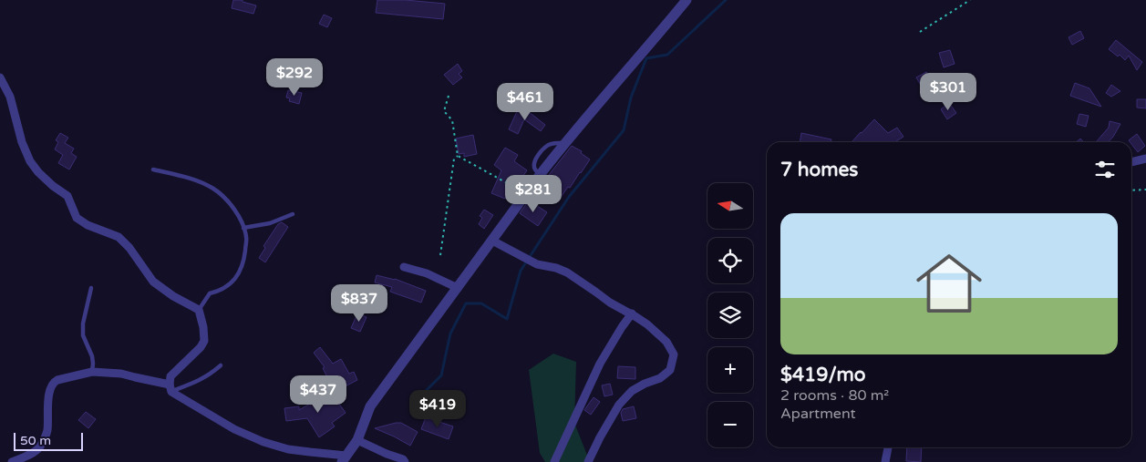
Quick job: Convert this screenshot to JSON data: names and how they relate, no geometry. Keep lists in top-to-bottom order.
{
  "scale_bar": "50 m",
  "north": "left",
  "page": {
    "price": [
      "$292",
      "$301",
      "$461",
      "$281",
      "$837",
      "$437",
      "$419"
    ],
    "heading": "7 homes",
    "map_buttons": ["+", "−"],
    "list": [
      {
        "name": "$419/mo",
        "note": "2 rooms · 80 m² · Apartment"
      }
    ],
    "scale": "50 m"
  }
}
